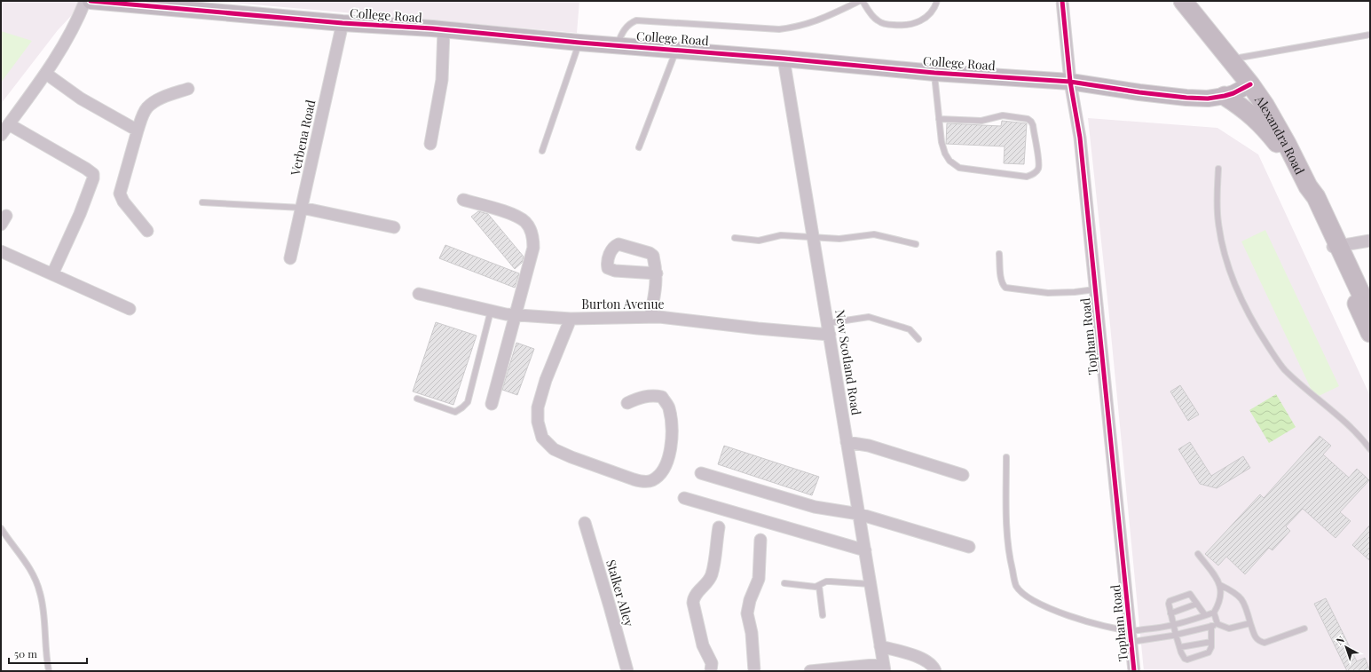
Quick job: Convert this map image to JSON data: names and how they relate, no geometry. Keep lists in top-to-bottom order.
{
  "streets": {
    "main road": ["Alexandra Road"],
    "street": [
      "College Road",
      "Verbena Road",
      "Burton Avenue",
      "Topham Road",
      "New Scotland Road",
      "Stalker Alley"
    ]
  },
  "crossings": [
    ["College Road", "Alexandra Road"],
    ["College Road", "Verbena Road"],
    ["College Road", "Topham Road"],
    ["College Road", "New Scotland Road"],
    ["Burton Avenue", "New Scotland Road"]
  ],
  "scale_bar": "50 m",
  "north": "top left"
}
